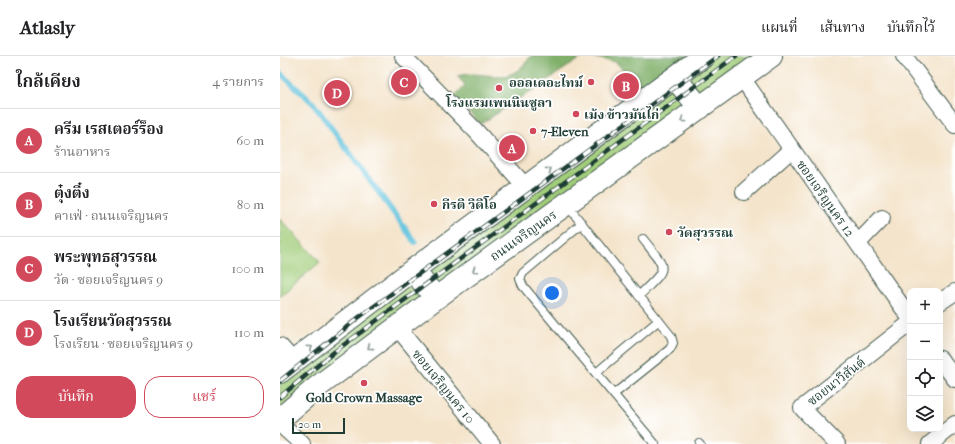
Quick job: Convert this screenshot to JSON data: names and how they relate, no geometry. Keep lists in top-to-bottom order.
{
  "streets": {
    "main road": ["ถนนเจริญนคร"],
    "street": ["ซอยเจริญนคร 12", "ซอยนาวีสันต์", "ซอยเจริญนคร 10"]
  },
  "crossings": [
    ["ซอยเจริญนคร 12", "ถนนเจริญนคร"],
    ["ถนนเจริญนคร", "ซอยเจริญนคร 10"]
  ],
  "places": [
    "ออลเดอะไทม์",
    "โรงแรมเพนนินซูลา",
    "เม้ง ข้าวมันไก่",
    "7-Eleven",
    "กีรติ วิดิโอ",
    "วัดสุวรรณ",
    "Gold Crown Massage"
  ],
  "scale_bar": "20 m",
  "page": {
    "header": "Atlasly",
    "nav": ["แผนที่", "เส้นทาง", "บันทึกไว้"],
    "heading": ["ใกล้เคียง", "4 รายการ"],
    "pins": [
      "C",
      "B",
      "D",
      "A"
    ],
    "list": [
      {
        "mark": "A",
        "name": "ครีม เรสเตอร์ร็อง",
        "note": "ร้านอาหาร",
        "value": "60 m"
      },
      {
        "mark": "B",
        "name": "ตุ๋งติ๋ง",
        "note": "คาเฟ่ · ถนนเจริญนคร",
        "value": "80 m"
      },
      {
        "mark": "C",
        "name": "พระพุทธสุวรรณ",
        "note": "วัด · ซอยเจริญนคร 9",
        "value": "100 m"
      },
      {
        "mark": "D",
        "name": "โรงเรียนวัดสุวรรณ",
        "note": "โรงเรียน · ซอยเจริญนคร 9",
        "value": "110 m"
      }
    ],
    "map_buttons": ["+", "−"],
    "buttons": ["บันทึก", "แชร์"],
    "scale": "20 m"
  }
}
